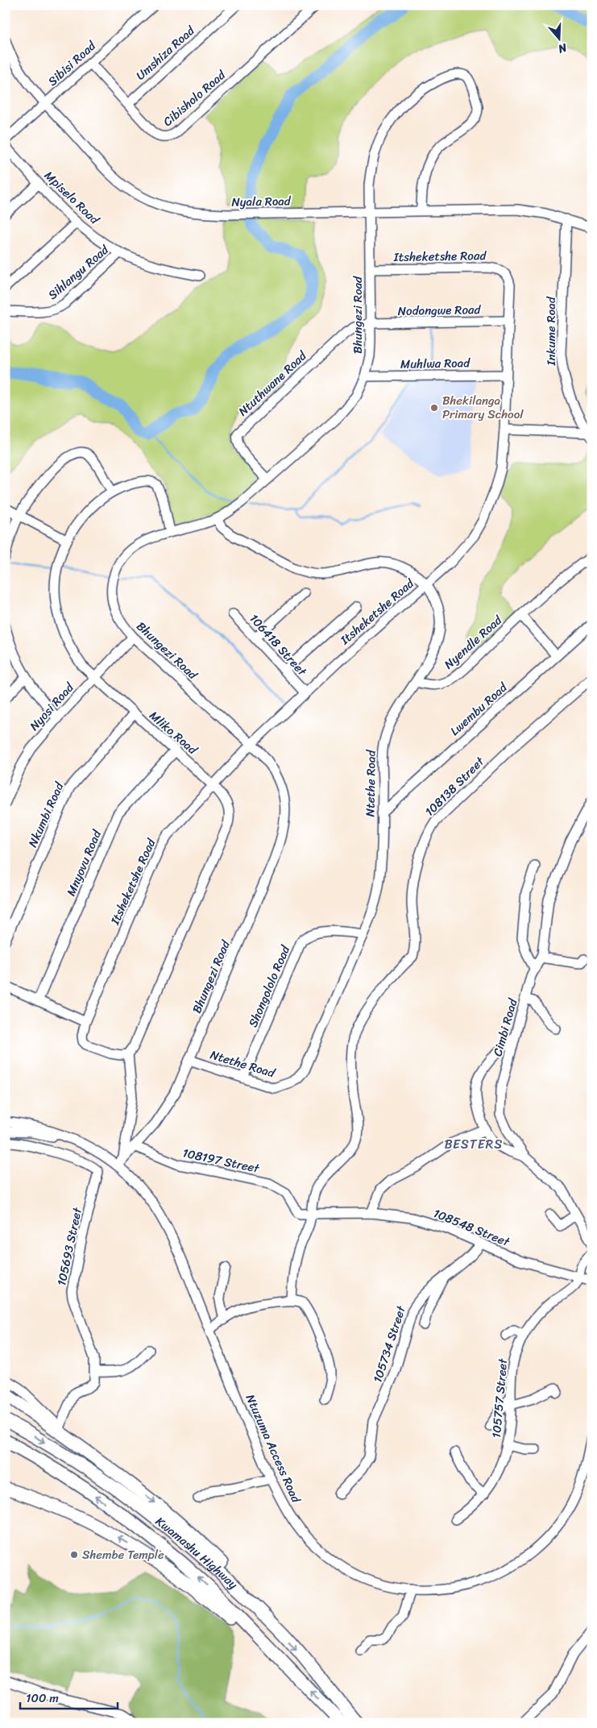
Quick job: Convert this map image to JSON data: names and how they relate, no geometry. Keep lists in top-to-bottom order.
{
  "streets": {
    "main road": ["Kwamashu Highway"],
    "street": [
      "Umshiza Road",
      "Sibisi Road",
      "Cibisholo Road",
      "Mpiselo Road",
      "Nyala Road",
      "Itsheketshe Road",
      "Sihlangu Road",
      "Nodongwe Road",
      "Bhungezi Road",
      "Inkume Road",
      "Muhlwa Road",
      "Ntuthwane Road",
      "Nyendle Road",
      "106418 Street",
      "Nyosi Road",
      "Lwembu Road",
      "Mliko Road",
      "Ntethe Road",
      "108138 Street",
      "Nkumbi Road",
      "Mnyovu Road",
      "Shongololo Road",
      "Cimbi Road",
      "108197 Street",
      "108548 Street",
      "105693 Street",
      "105734 Street",
      "105757 Street",
      "Ntuzuma Access Road"
    ]
  },
  "crossings": [
    ["Umshiza Road", "Cibisholo Road"],
    ["Sibisi Road", "Cibisholo Road"],
    ["Sibisi Road", "Nyala Road"],
    ["Mpiselo Road", "Sihlangu Road"],
    ["Nyala Road", "Bhungezi Road"],
    ["Nyala Road", "Inkume Road"],
    ["Itsheketshe Road", "Nodongwe Road"],
    ["Itsheketshe Road", "Bhungezi Road"],
    ["Itsheketshe Road", "Muhlwa Road"],
    ["Itsheketshe Road", "106418 Street"],
    ["Itsheketshe Road", "Mliko Road"],
    ["Itsheketshe Road", "Ntethe Road"],
    ["Nodongwe Road", "Bhungezi Road"],
    ["Nodongwe Road", "Ntuthwane Road"],
    ["Bhungezi Road", "Muhlwa Road"],
    ["Bhungezi Road", "Ntuthwane Road"],
    ["Bhungezi Road", "Nyosi Road"],
    ["Bhungezi Road", "Mliko Road"],
    ["Bhungezi Road", "Ntethe Road"],
    ["Bhungezi Road", "108197 Street"],
    ["Bhungezi Road", "Ntuzuma Access Road"],
    ["Nyendle Road", "Ntethe Road"],
    ["Nyosi Road", "Mliko Road"],
    ["Lwembu Road", "Ntethe Road"],
    ["Mliko Road", "Nkumbi Road"],
    ["Mliko Road", "Mnyovu Road"],
    ["Ntethe Road", "Shongololo Road"],
    ["108138 Street", "108548 Street"],
    ["108197 Street", "108548 Street"],
    ["108548 Street", "105734 Street"],
    ["108548 Street", "105757 Street"]
  ],
  "districts": ["BESTERS"],
  "places": ["Bhekilanga Primary School", "Shembe Temple"],
  "scale_bar": "100 m",
  "north": "bottom"
}
